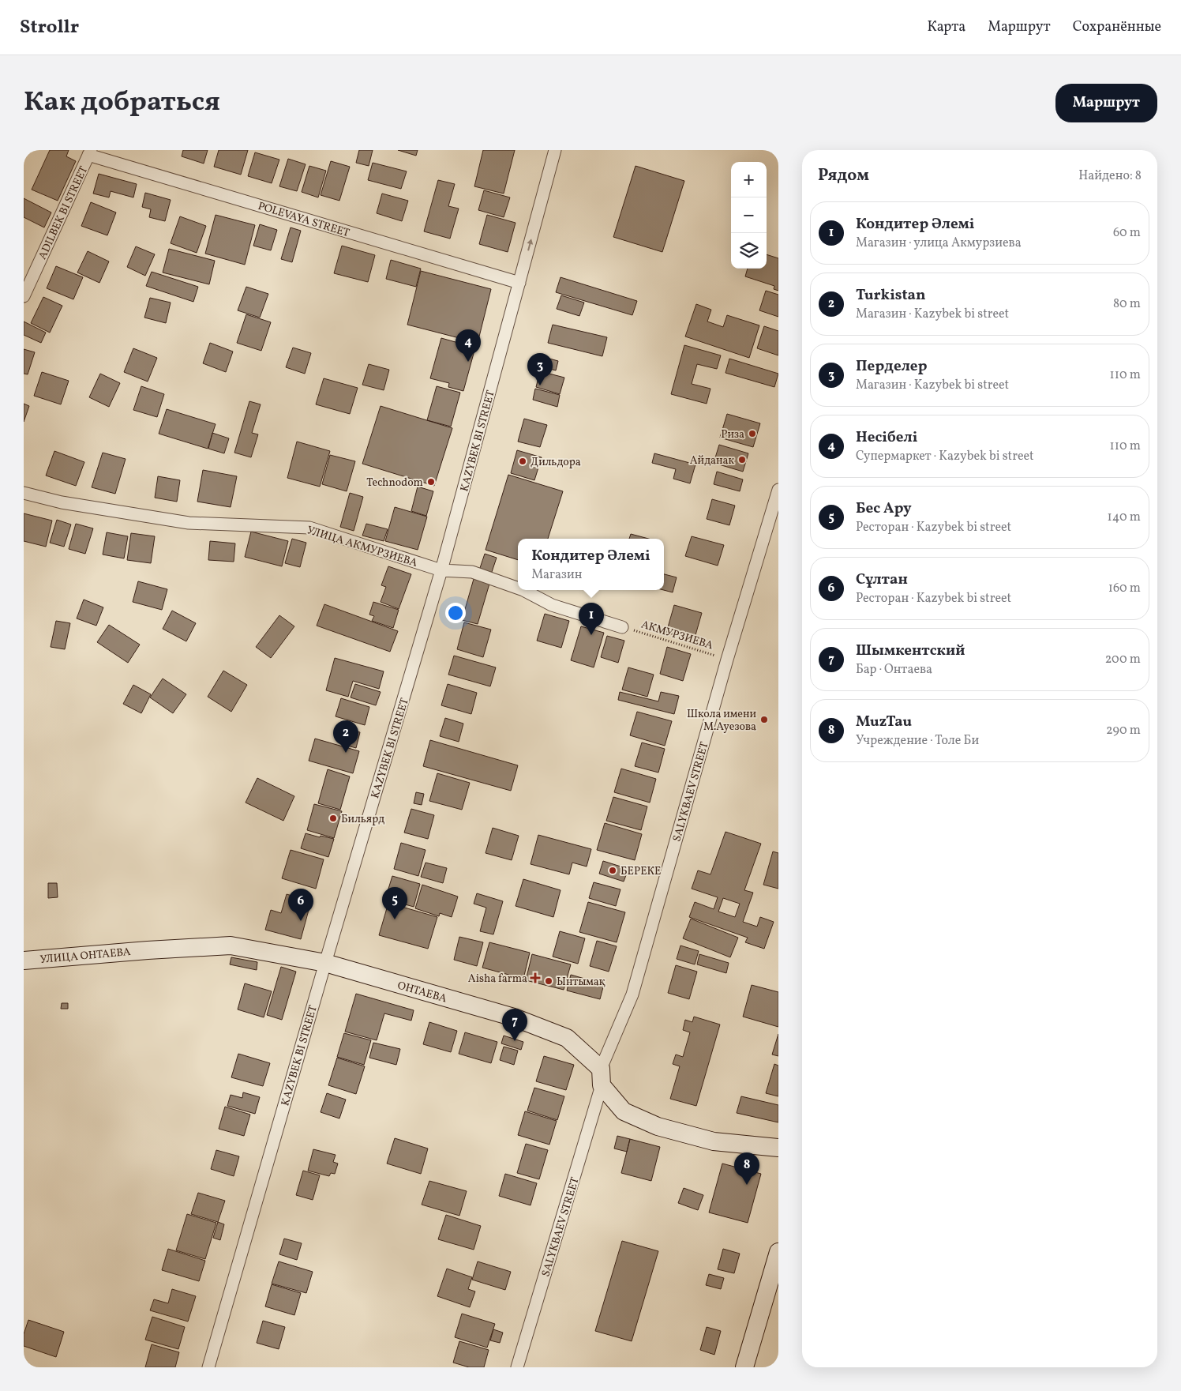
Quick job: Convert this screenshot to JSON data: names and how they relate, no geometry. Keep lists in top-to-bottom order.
{
  "streets": {
    "main road": ["УЛИЦА ОНТАЕВА", "ОНТАЕВА"],
    "street": [
      "ADILBEK BI STREET",
      "POLEVAYA STREET",
      "KAZYBEK BI STREET",
      "УЛИЦА АКМУРЗИЕВА",
      "SALYKBAEV STREET"
    ],
    "path": ["АКМУРЗИЕВА"]
  },
  "crossings": [
    ["ADILBEK BI STREET", "POLEVAYA STREET"],
    ["POLEVAYA STREET", "KAZYBEK BI STREET"],
    ["KAZYBEK BI STREET", "УЛИЦА АКМУРЗИЕВА"],
    ["KAZYBEK BI STREET", "ОНТАЕВА"],
    ["УЛИЦА АКМУРЗИЕВА", "АКМУРЗИЕВА"],
    ["АКМУРЗИЕВА", "SALYKBAEV STREET"],
    ["SALYKBAEV STREET", "ОНТАЕВА"],
    ["УЛИЦА ОНТАЕВА", "ОНТАЕВА"]
  ],
  "places": {
    "other": [
      "Риза",
      "Айданак",
      "Дильдора",
      "Technodom",
      "Школа имени М.Ауезова",
      "Бильярд",
      "БЕРЕКЕ",
      "Ынтымақ"
    ],
    "health": ["Aisha farma"]
  },
  "page": {
    "header": "Strollr",
    "nav": ["Карта", "Маршрут", "Сохранённые"],
    "title": "Как добраться",
    "buttons": "Маршрут",
    "heading": ["Рядом", "Найдено: 8"],
    "map_buttons": ["+", "−"],
    "list": [
      {
        "mark": "1",
        "name": "Кондитер Әлемі",
        "note": "Магазин · улица Акмурзиева",
        "value": "60 m"
      },
      {
        "mark": "2",
        "name": "Turkistan",
        "note": "Магазин · Kazybek bi street",
        "value": "80 m"
      },
      {
        "mark": "3",
        "name": "Перделер",
        "note": "Магазин · Kazybek bi street",
        "value": "110 m"
      },
      {
        "mark": "4",
        "name": "Несібелі",
        "note": "Супермаркет · Kazybek bi street",
        "value": "110 m"
      },
      {
        "mark": "5",
        "name": "Бес Ару",
        "note": "Ресторан · Kazybek bi street",
        "value": "140 m"
      },
      {
        "mark": "6",
        "name": "Сұлтан",
        "note": "Ресторан · Kazybek bi street",
        "value": "160 m"
      },
      {
        "mark": "7",
        "name": "Шымкентский",
        "note": "Бар · Онтаева",
        "value": "200 m"
      },
      {
        "mark": "8",
        "name": "MuzTau",
        "note": "Учреждение · Толе Би",
        "value": "290 m"
      }
    ],
    "pins": [
      "4",
      "3",
      "1",
      "2",
      "5",
      "6",
      "7",
      "8"
    ],
    "popup": ["Кондитер Әлемі", "Магазин"]
  }
}
